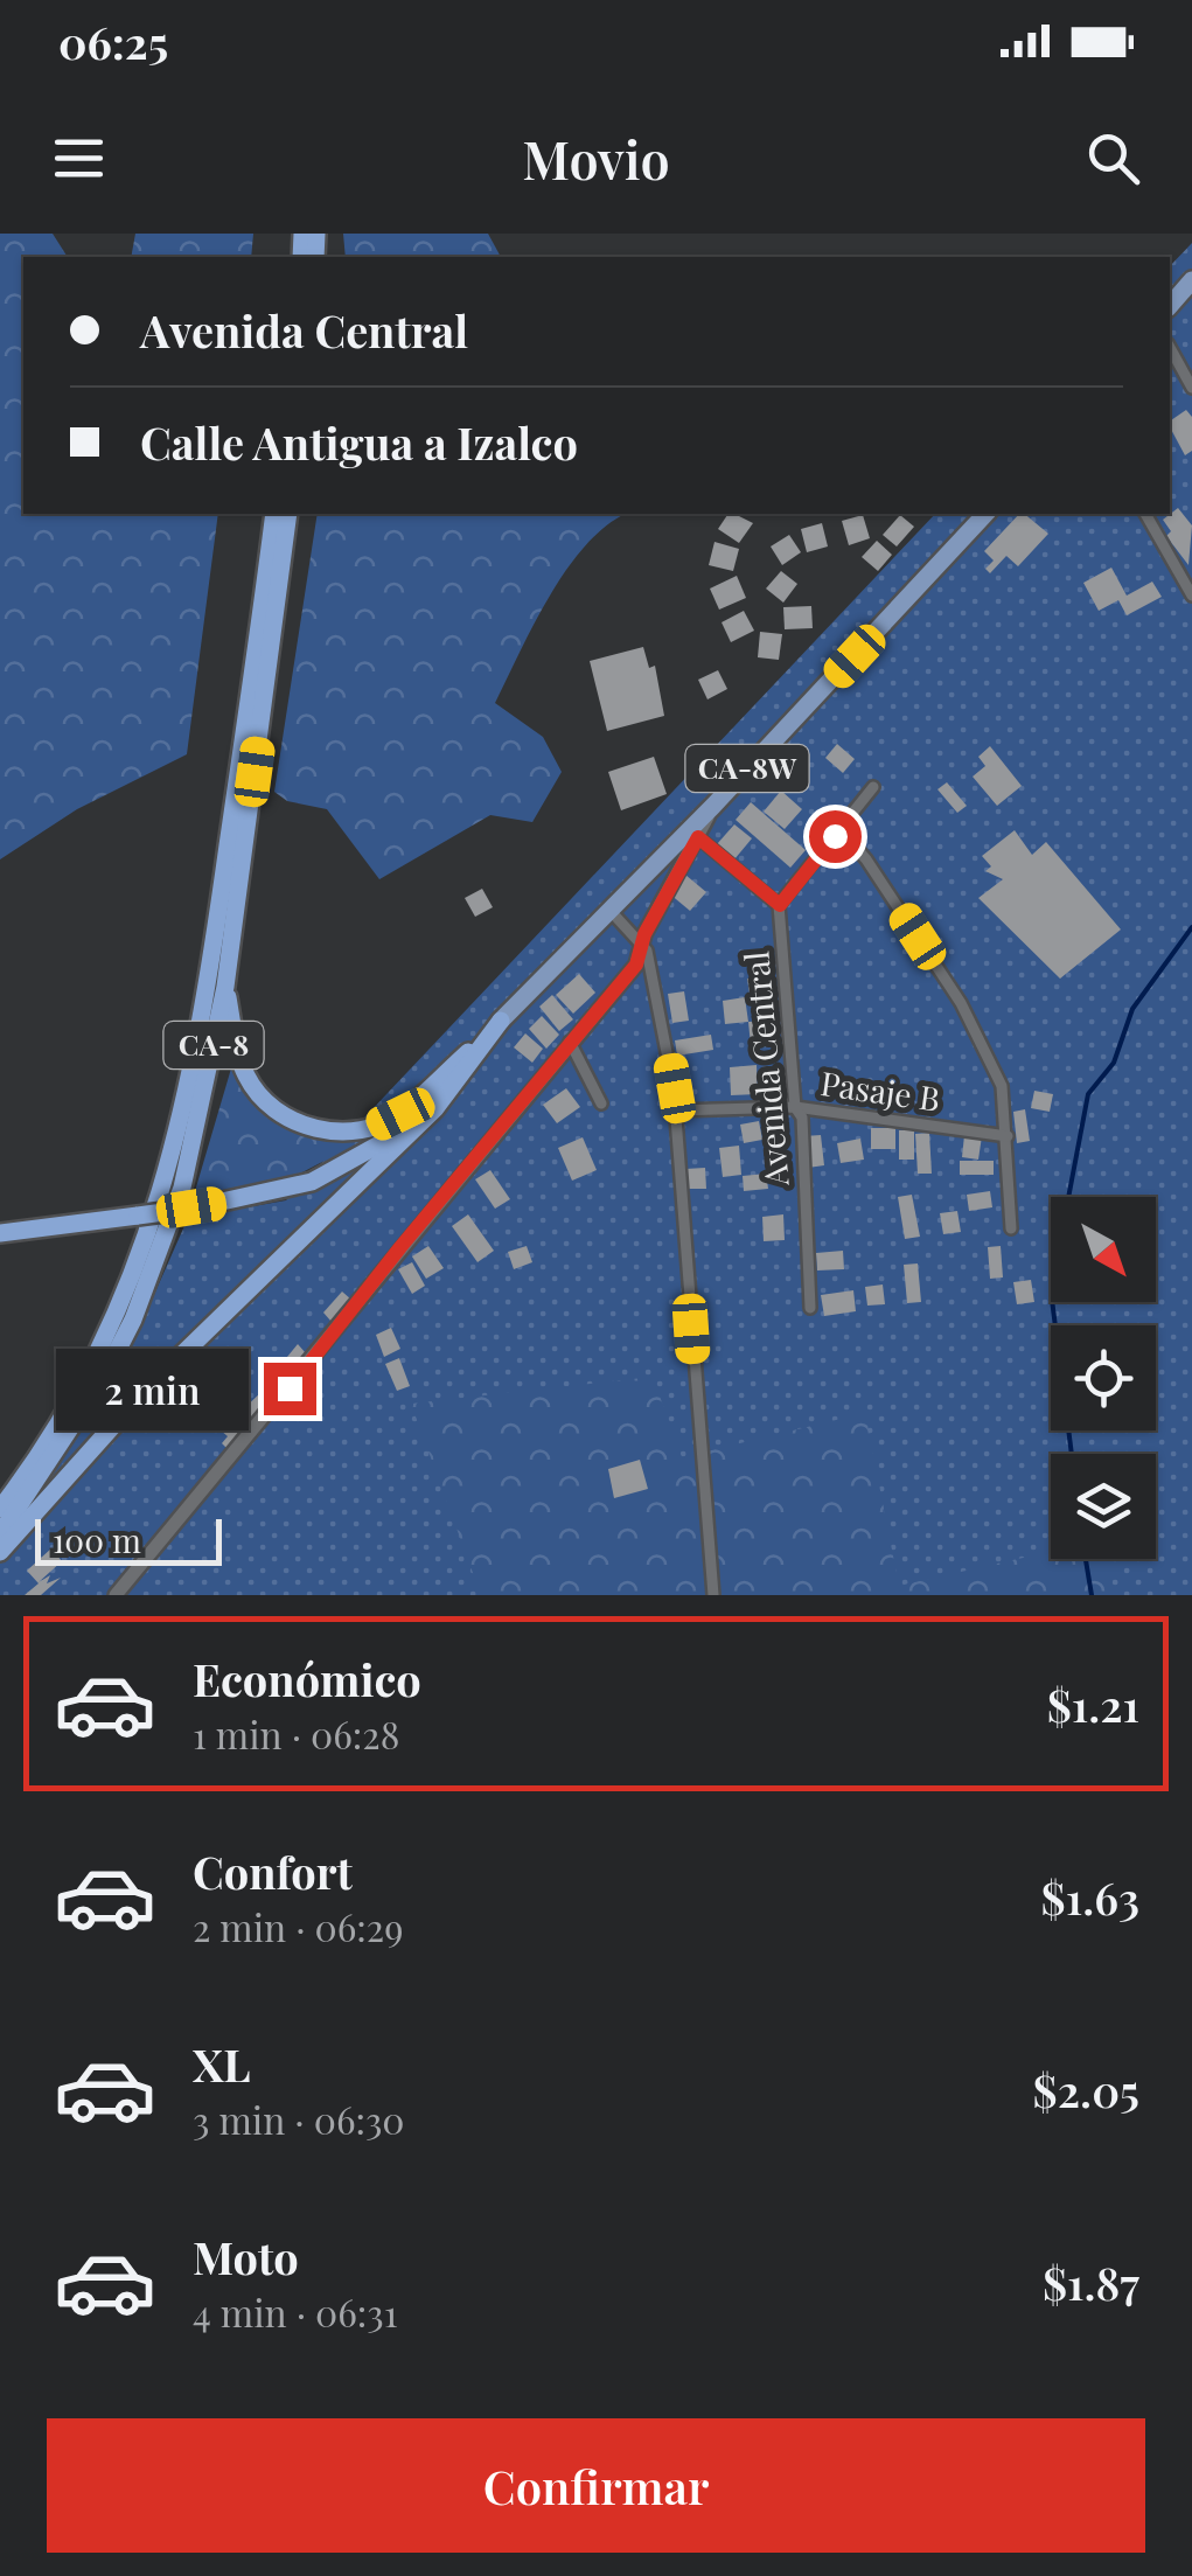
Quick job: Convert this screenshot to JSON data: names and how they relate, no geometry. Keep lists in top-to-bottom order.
{
  "streets": {
    "highway": ["CA-8"],
    "main road": ["CA-8W"],
    "street": ["Avenida Central", "Pasaje B"]
  },
  "crossings": [
    ["Avenida Central", "Pasaje B"]
  ],
  "scale_bar": "100 m",
  "north": "bottom right",
  "page": {
    "status": "06:25",
    "header": "Movio",
    "banner": ["Avenida Central", "Calle Antigua a Izalco"],
    "bubble": "2 min",
    "scale": "100 m",
    "list": [
      {
        "name": "Económico",
        "note": "1 min · 06:28",
        "value": "$1.21"
      },
      {
        "name": "Confort",
        "note": "2 min · 06:29",
        "value": "$1.63"
      },
      {
        "name": "XL",
        "note": "3 min · 06:30",
        "value": "$2.05"
      },
      {
        "name": "Moto",
        "note": "4 min · 06:31",
        "value": "$1.87"
      }
    ],
    "buttons": "Confirmar"
  }
}
